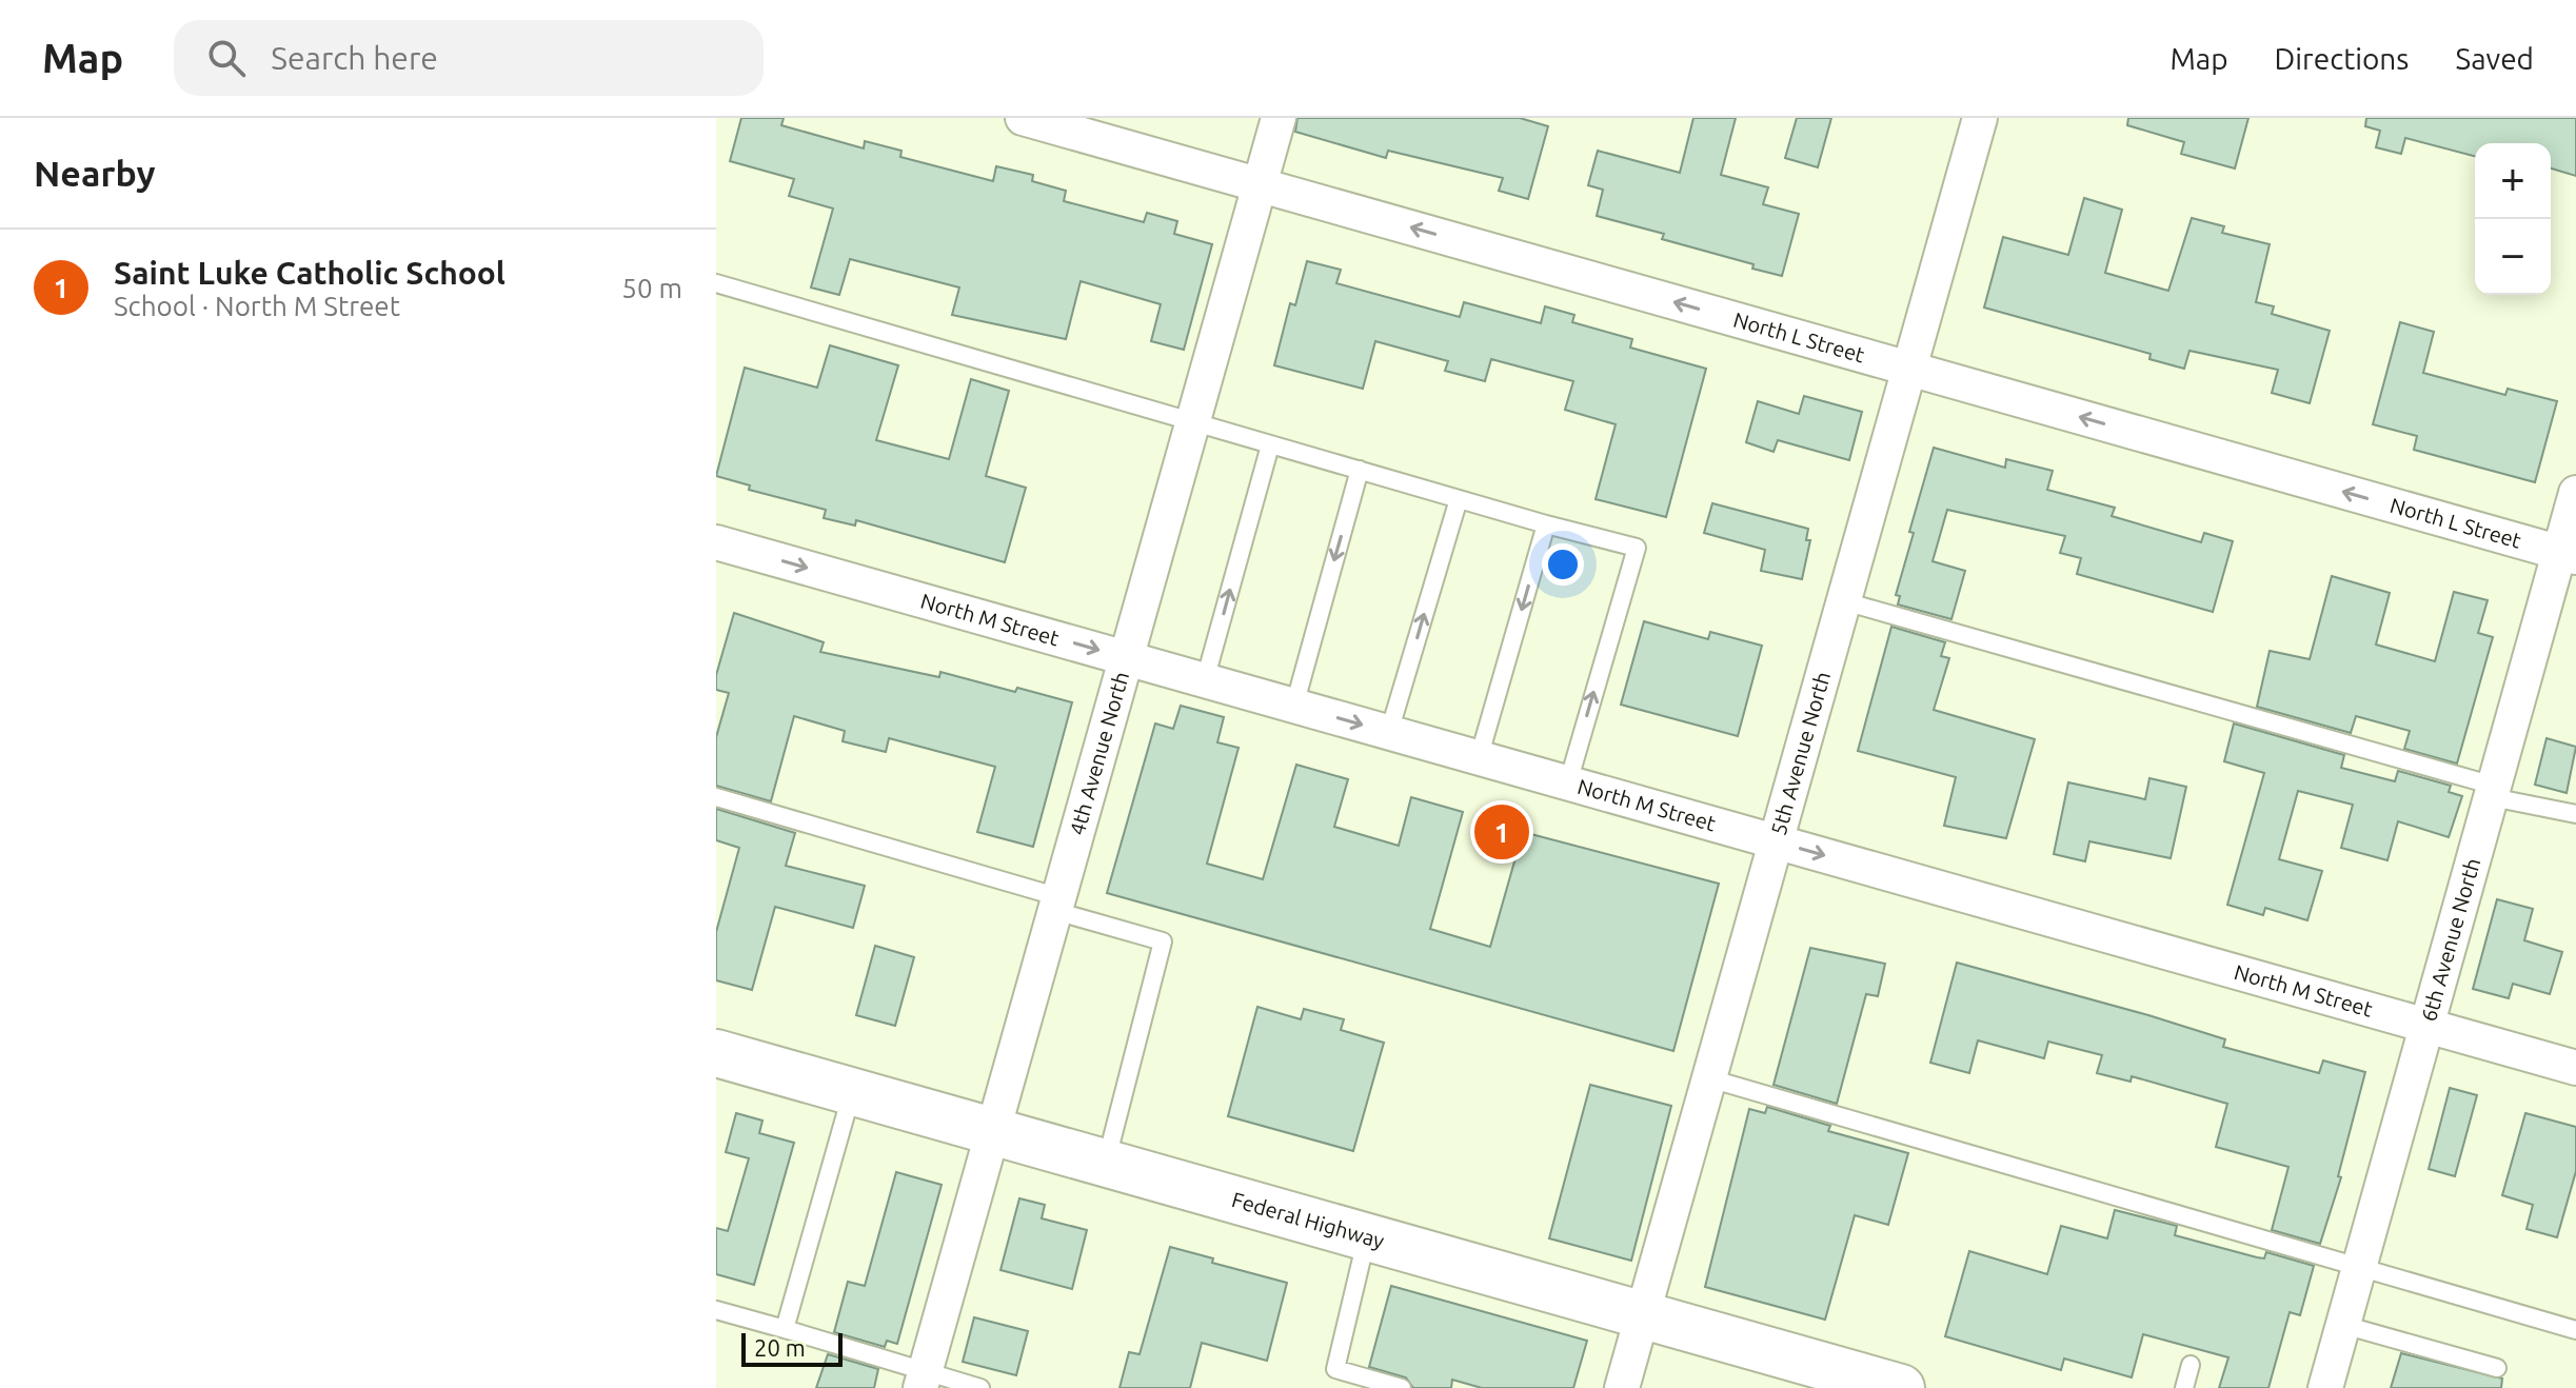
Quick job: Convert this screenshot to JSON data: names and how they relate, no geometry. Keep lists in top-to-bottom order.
{
  "streets": {
    "main road": ["Federal Highway"],
    "street": [
      "North L Street",
      "North M Street",
      "4th Avenue North",
      "5th Avenue North",
      "6th Avenue North"
    ]
  },
  "crossings": [
    ["North L Street", "4th Avenue North"],
    ["North L Street", "5th Avenue North"],
    ["North L Street", "6th Avenue North"],
    ["North M Street", "4th Avenue North"],
    ["North M Street", "5th Avenue North"],
    ["North M Street", "6th Avenue North"],
    ["4th Avenue North", "Federal Highway"],
    ["5th Avenue North", "Federal Highway"]
  ],
  "one_way": ["North L Street", "North M Street"],
  "scale_bar": "20 m",
  "page": {
    "header": "Map",
    "search": "Search here",
    "nav": ["Map", "Directions", "Saved"],
    "heading": "Nearby",
    "map_buttons": ["+", "−"],
    "list": [
      {
        "mark": "1",
        "name": "Saint Luke Catholic School",
        "note": "School · North M Street",
        "value": "50 m"
      }
    ],
    "pins": "1",
    "scale": "20 m"
  }
}
